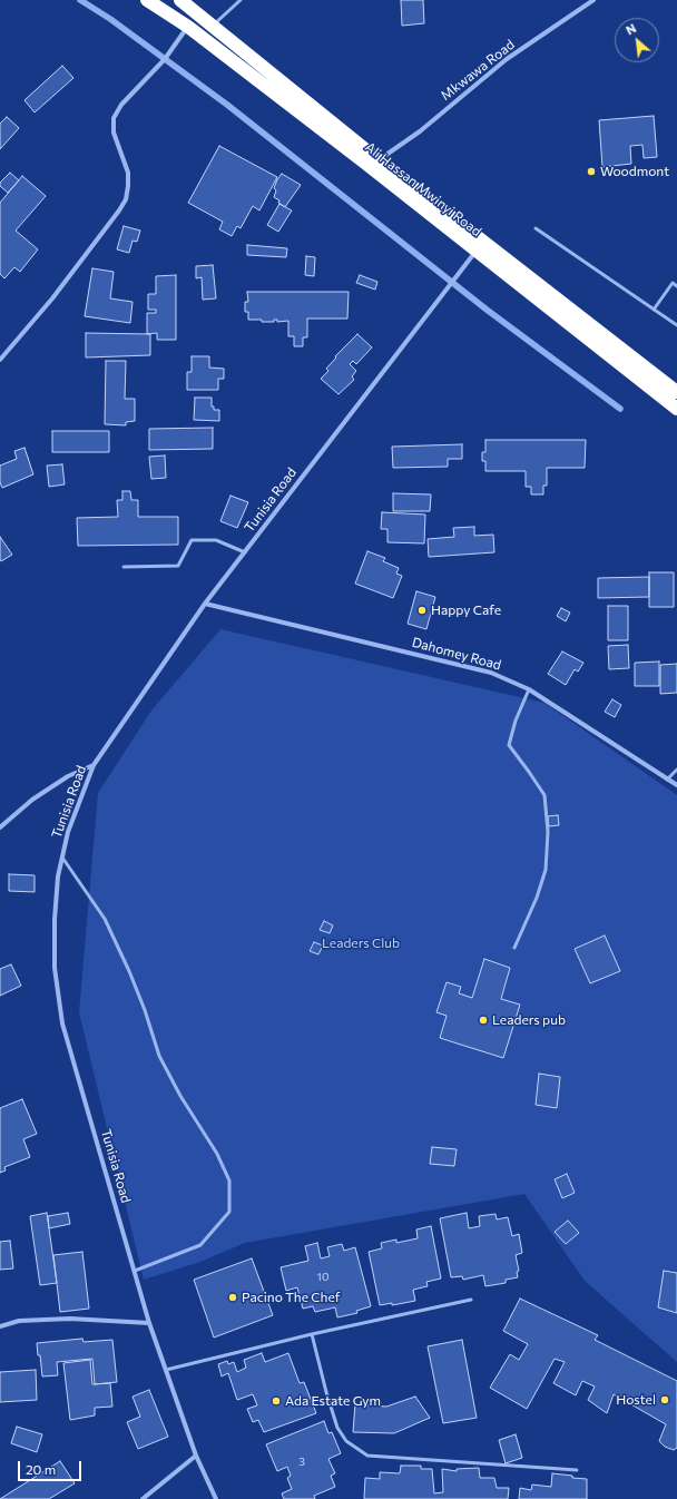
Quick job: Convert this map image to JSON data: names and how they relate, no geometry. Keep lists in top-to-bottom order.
{
  "streets": {
    "highway": ["Ali Hassan Mwinyi Road"],
    "street": ["Mkwawa Road", "Tunisia Road", "Dahomey Road"]
  },
  "crossings": [
    ["Mkwawa Road", "Ali Hassan Mwinyi Road"],
    ["Ali Hassan Mwinyi Road", "Tunisia Road"],
    ["Tunisia Road", "Dahomey Road"]
  ],
  "parks": ["Leaders Club"],
  "places": [
    "Woodmont",
    "Happy Cafe",
    "Leaders pub",
    "Pacino The Chef",
    "Hostel",
    "Ada Estate Gym"
  ],
  "house_numbers": ["10", "3"],
  "scale_bar": "20 m",
  "north": "top left"
}
